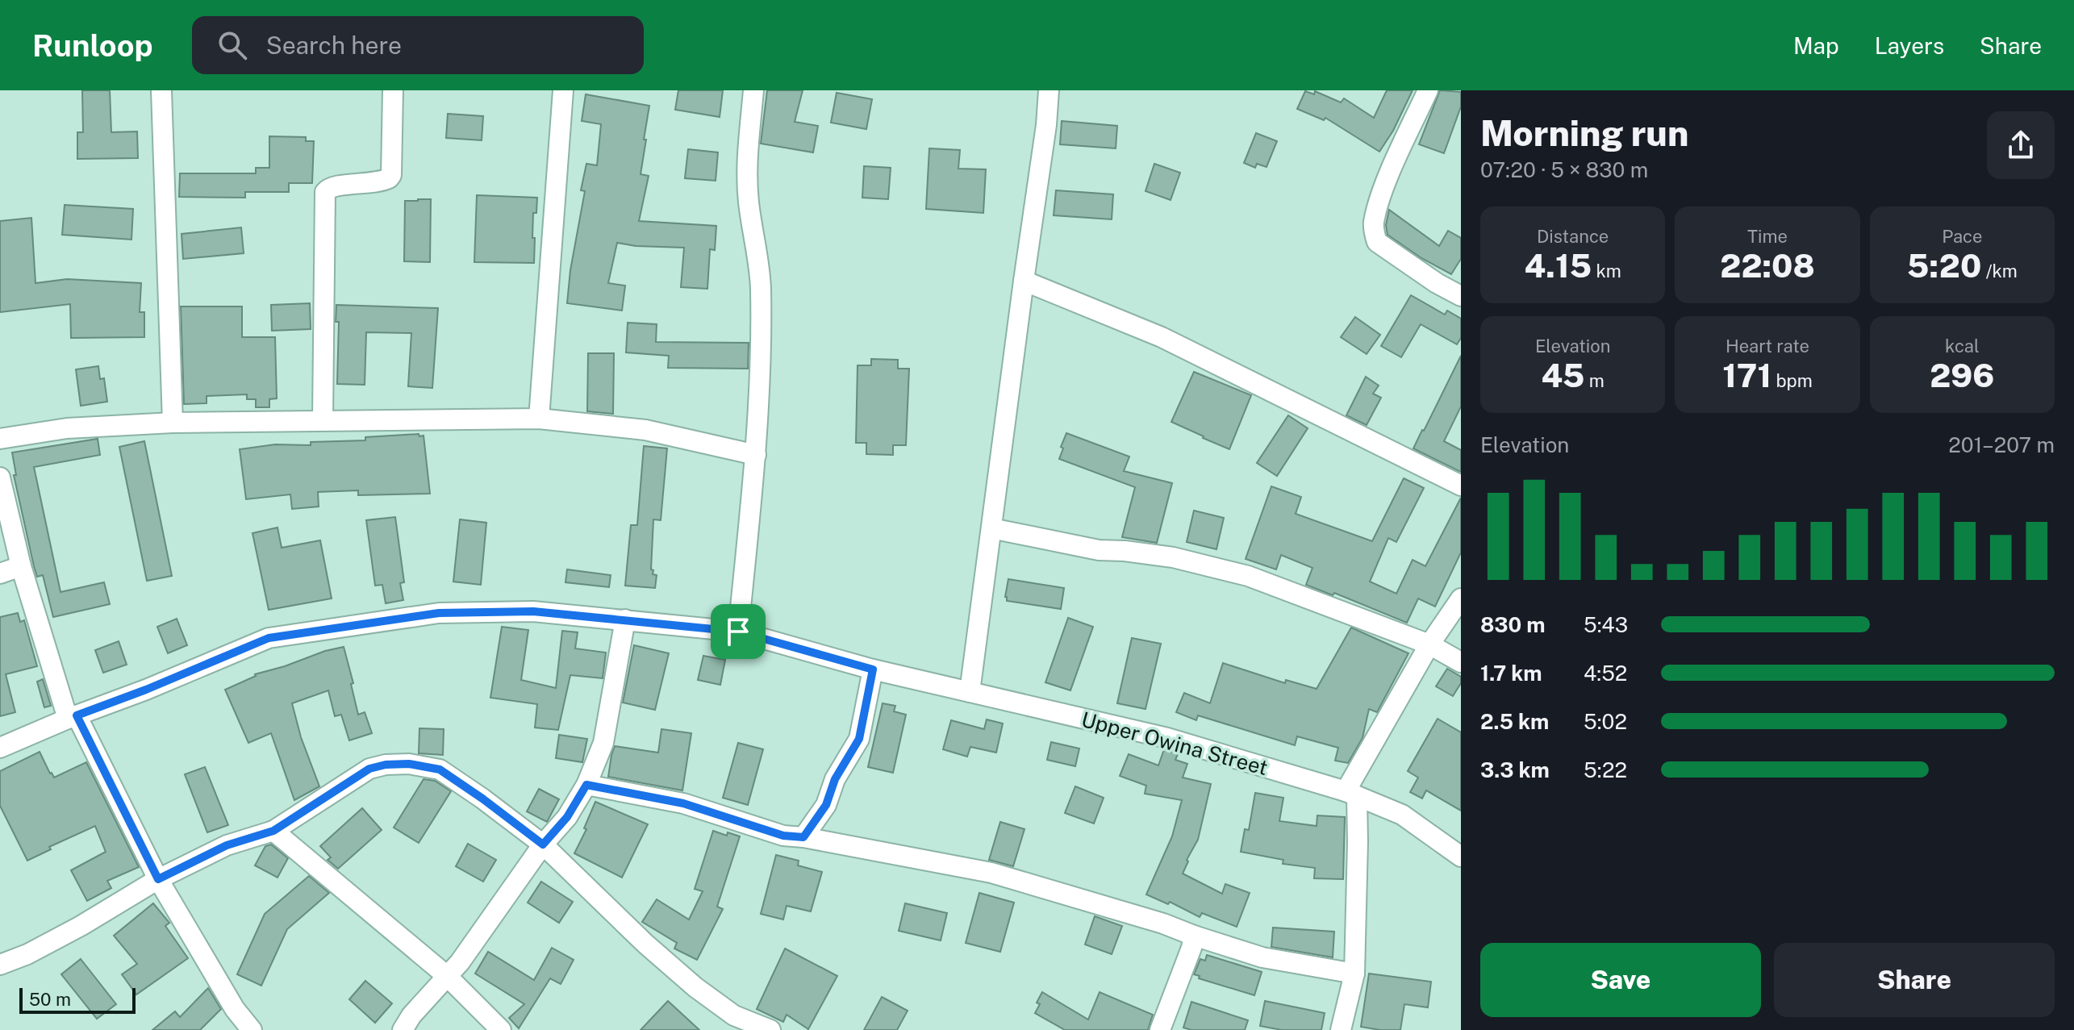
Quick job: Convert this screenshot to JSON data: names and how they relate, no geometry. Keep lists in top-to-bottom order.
{
  "streets": {
    "street": ["Upper Owina Street"]
  },
  "scale_bar": "50 m",
  "page": {
    "header": "Runloop",
    "search": "Search here",
    "nav": ["Map", "Layers", "Share"],
    "heading": ["Morning run", "07:20 · 5 × 830 m"],
    "stats": [
      ["Distance", "4.15 km"],
      ["Time", "22:08"],
      ["Pace", "5:20 /km"],
      ["Elevation", "45 m"],
      ["Heart rate", "171 bpm"],
      ["kcal", "296"]
    ],
    "chart": ["Elevation", "201–207 m"],
    "list": [
      {
        "name": "830 m",
        "note": "5:43"
      },
      {
        "name": "1.7 km",
        "note": "4:52"
      },
      {
        "name": "2.5 km",
        "note": "5:02"
      },
      {
        "name": "3.3 km",
        "note": "5:22"
      }
    ],
    "buttons": ["Save", "Share"],
    "scale": "50 m"
  }
}
